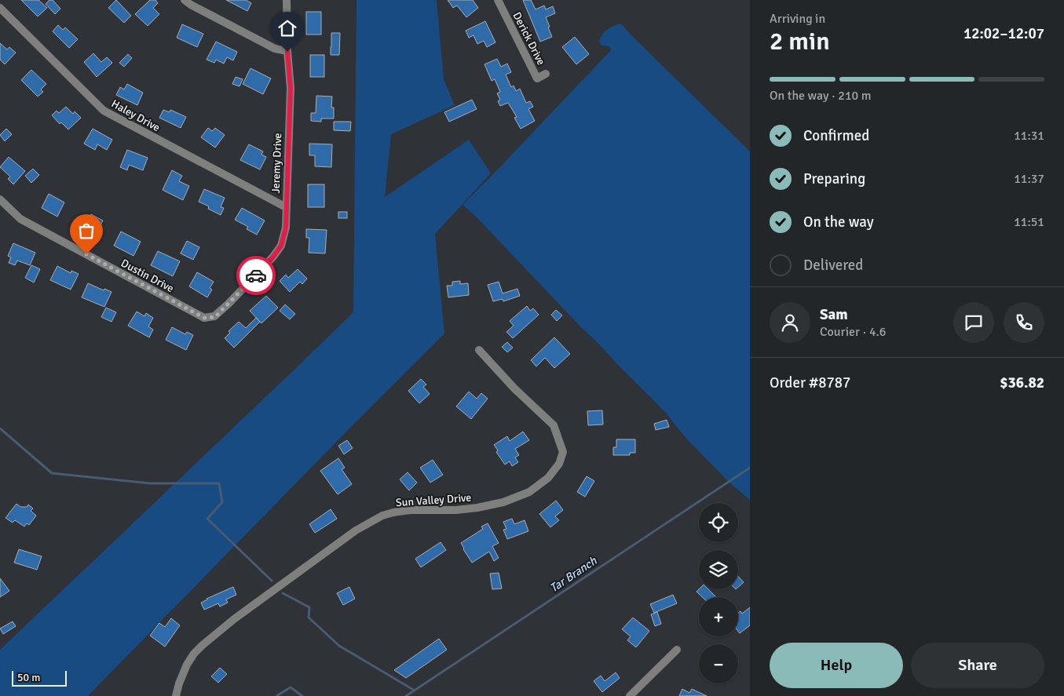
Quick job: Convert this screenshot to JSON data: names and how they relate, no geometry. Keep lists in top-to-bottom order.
{
  "streets": {
    "street": [
      "Derick Drive",
      "Haley Drive",
      "Jeremy Drive",
      "Dustin Drive",
      "Sun Valley Drive"
    ]
  },
  "crossings": [
    ["Haley Drive", "Jeremy Drive"],
    ["Jeremy Drive", "Dustin Drive"]
  ],
  "water": ["Tar Branch"],
  "scale_bar": "50 m",
  "page": {
    "heading": ["2 min", "Arriving in", "12:02–12:07"],
    "panel": [
      "Sam",
      "Courier · 4.6",
      "Order #8787",
      "$36.82"
    ],
    "bar": "On the way · 210 m",
    "list": [
      ["Confirmed", "11:31"],
      ["Preparing", "11:37"],
      ["On the way", "11:51"],
      "Delivered"
    ],
    "map_buttons": ["+", "−"],
    "buttons": ["Help", "Share"],
    "scale": "50 m"
  }
}
